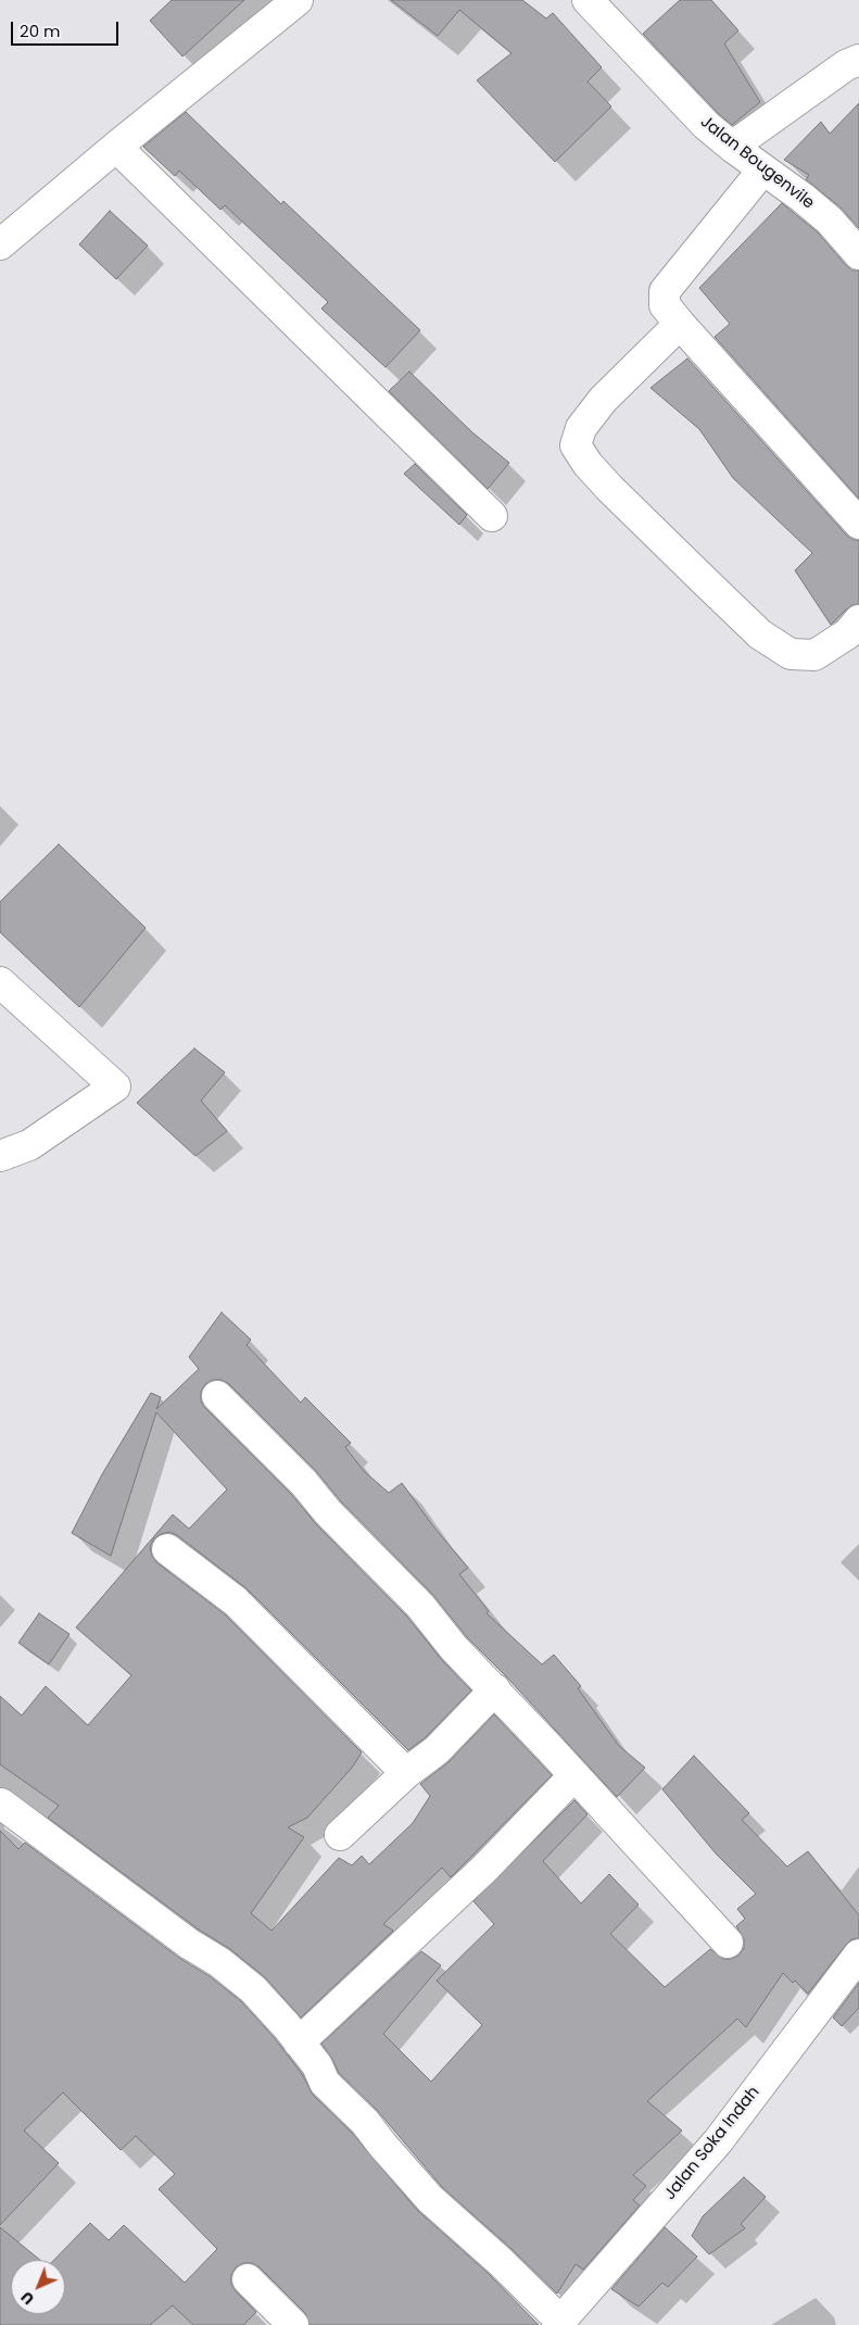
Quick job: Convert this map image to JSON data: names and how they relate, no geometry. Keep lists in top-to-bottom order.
{
  "streets": {
    "street": ["Jalan Bougenvile", "Jalan Soka Indah"]
  },
  "scale_bar": "20 m",
  "north": "bottom left"
}
